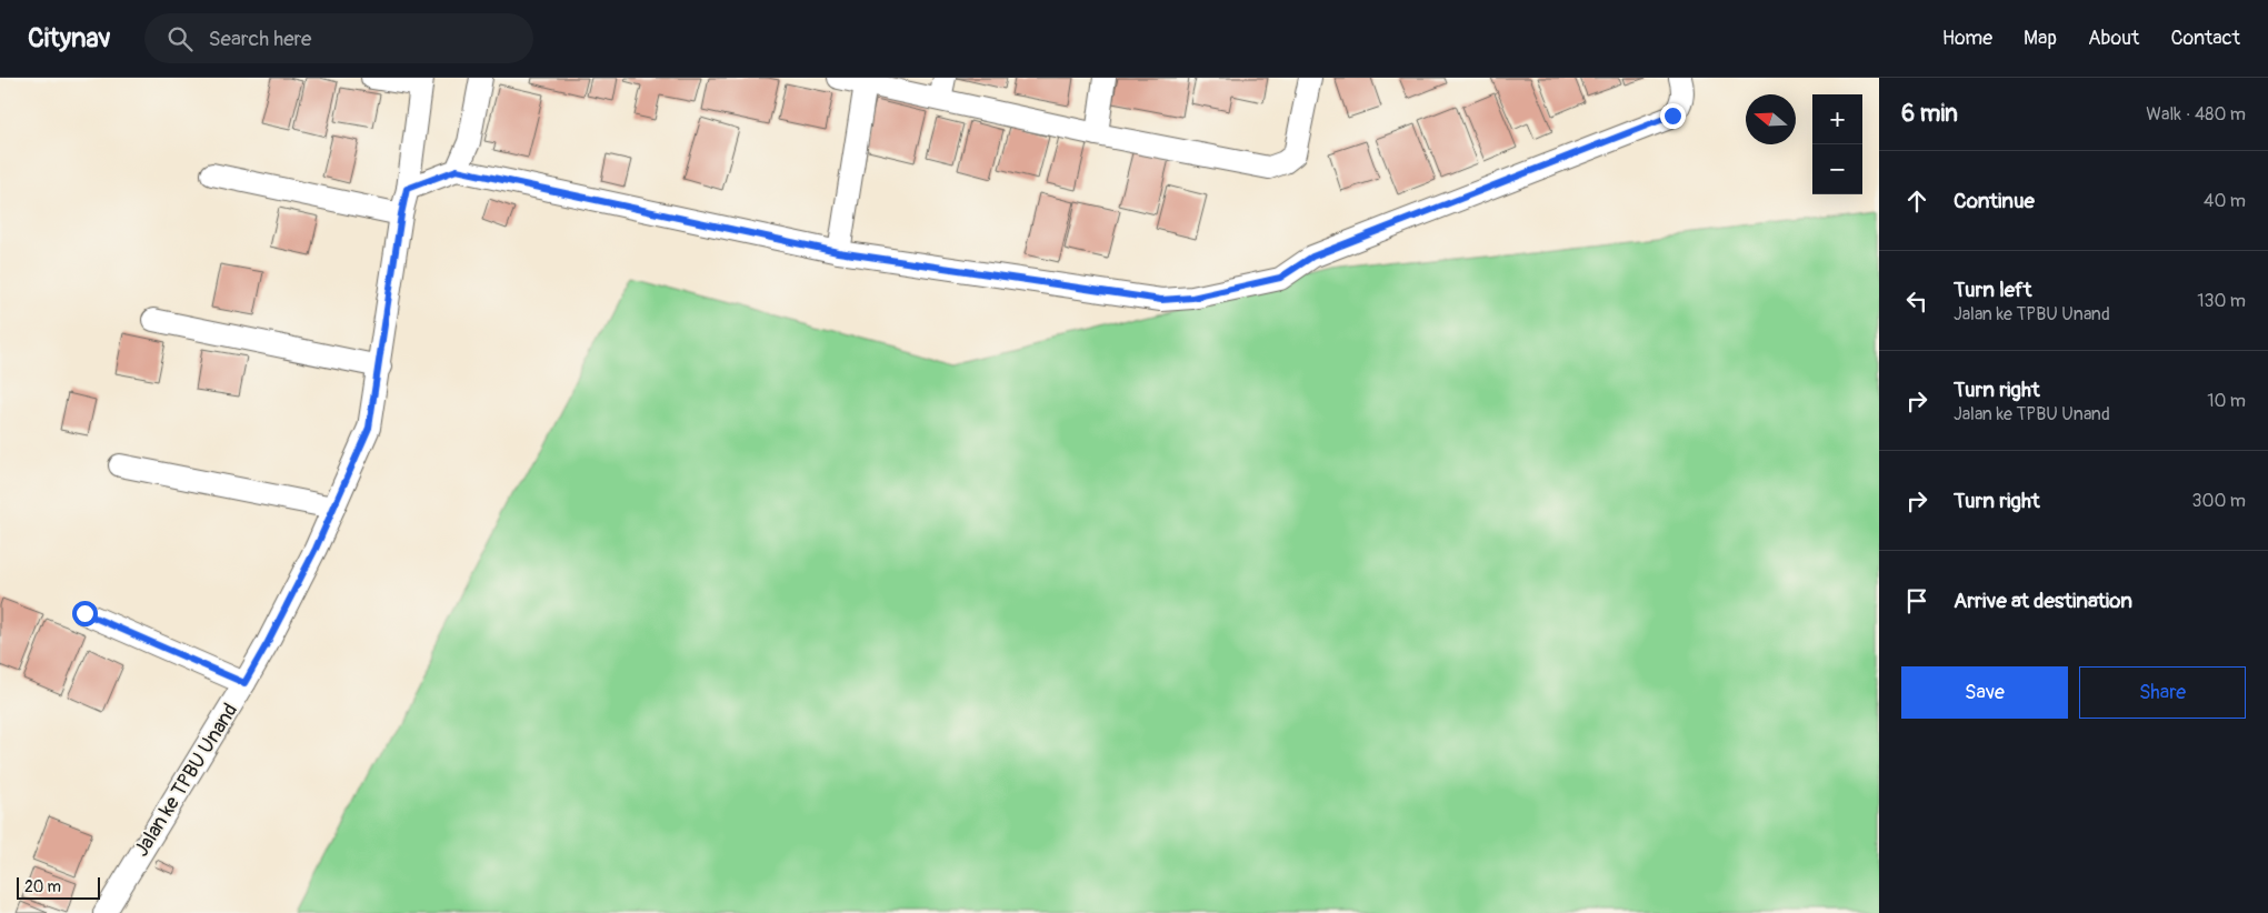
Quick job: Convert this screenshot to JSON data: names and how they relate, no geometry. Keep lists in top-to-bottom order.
{
  "streets": {
    "street": ["Jalan ke TPBU Unand"]
  },
  "scale_bar": "20 m",
  "north": "left",
  "page": {
    "header": "Citynav",
    "search": "Search here",
    "nav": [
      "Home",
      "Map",
      "About",
      "Contact"
    ],
    "heading": ["6 min", "Walk · 480 m"],
    "map_buttons": ["+", "−"],
    "list": [
      ["Continue", "40 m"],
      ["Turn left", "Jalan ke TPBU Unand", "130 m"],
      ["Turn right", "Jalan ke TPBU Unand", "10 m"],
      ["Turn right", "300 m"],
      "Arrive at destination"
    ],
    "buttons": ["Save", "Share"],
    "scale": "20 m"
  }
}
